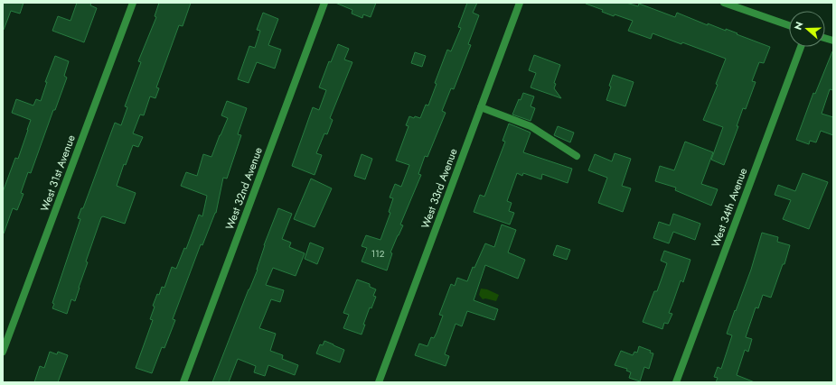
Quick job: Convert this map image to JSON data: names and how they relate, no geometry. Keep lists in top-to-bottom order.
{
  "streets": {
    "street": [
      "West 31st Avenue",
      "West 32nd Avenue",
      "West 33rd Avenue",
      "West 34th Avenue"
    ]
  },
  "house_numbers": ["112"],
  "north": "left"
}
